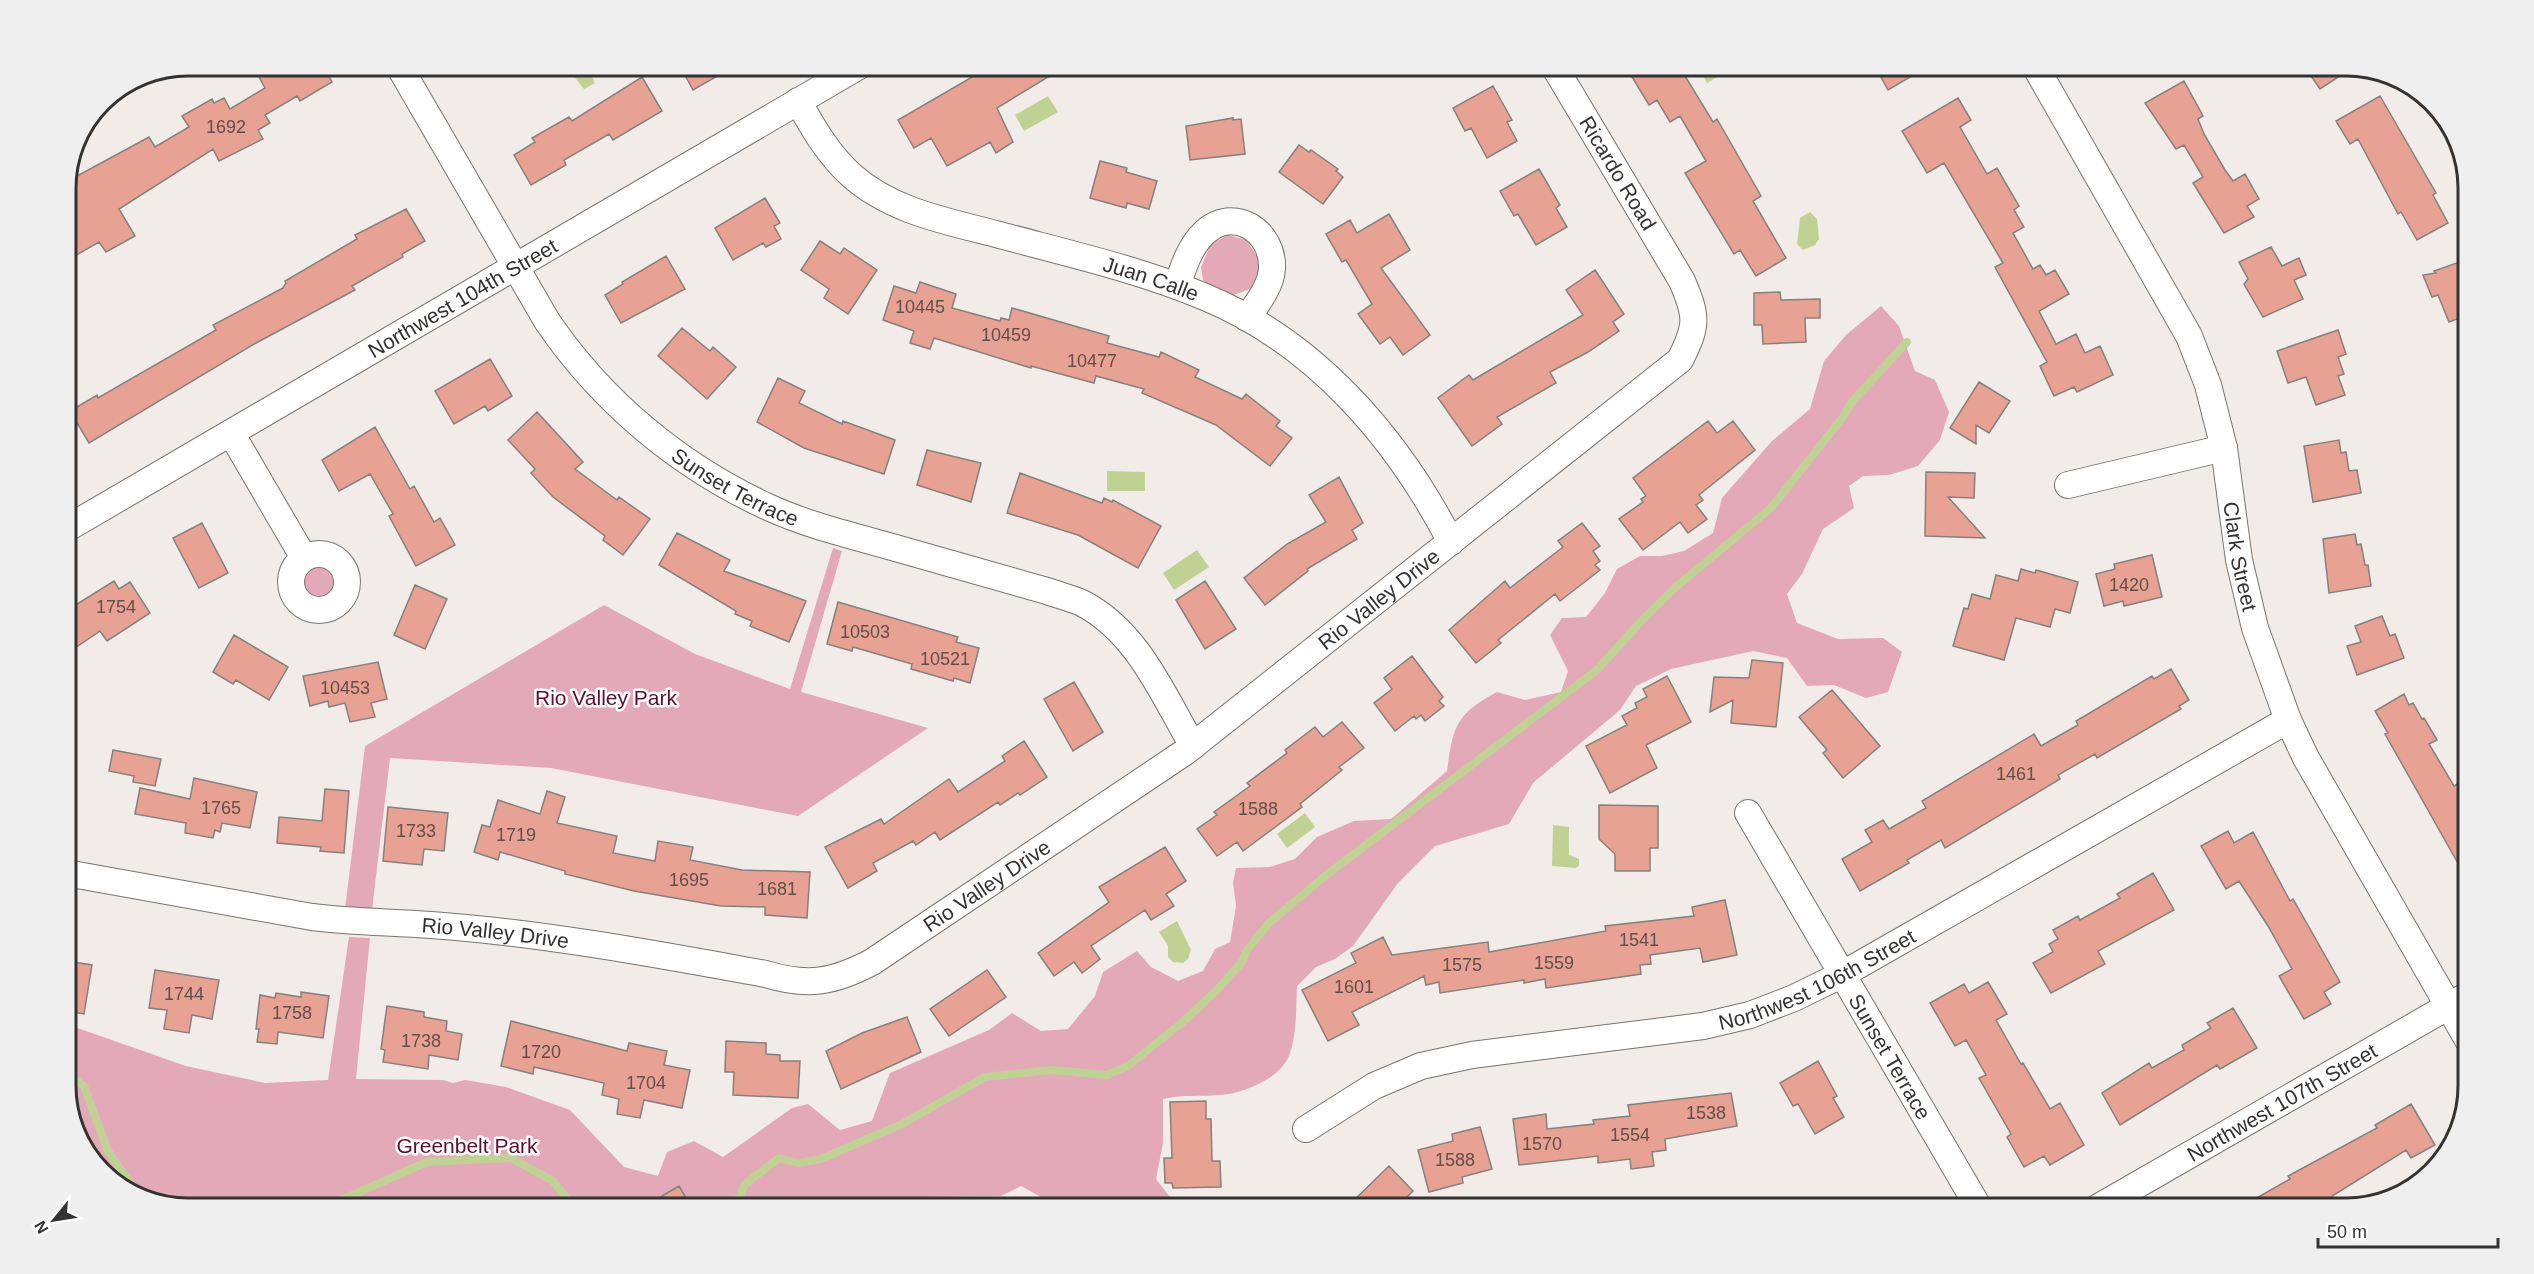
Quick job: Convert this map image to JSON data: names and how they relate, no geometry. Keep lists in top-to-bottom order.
{
  "streets": {
    "street": [
      "Ricardo Road",
      "Juan Calle",
      "Northwest 104th Street",
      "Sunset Terrace",
      "Clark Street",
      "Rio Valley Drive",
      "Northwest 106th Street",
      "Northwest 107th Street"
    ]
  },
  "crossings": [
    ["Ricardo Road", "Rio Valley Drive"],
    ["Juan Calle", "Northwest 104th Street"],
    ["Juan Calle", "Rio Valley Drive"],
    ["Northwest 104th Street", "Sunset Terrace"],
    ["Sunset Terrace", "Rio Valley Drive"],
    ["Sunset Terrace", "Northwest 106th Street"],
    ["Clark Street", "Northwest 106th Street"],
    ["Clark Street", "Northwest 107th Street"]
  ],
  "parks": ["Rio Valley Park", "Greenbelt Park"],
  "house_numbers": [
    "1692",
    "10445",
    "10459",
    "10477",
    "1420",
    "1754",
    "10503",
    "10521",
    "10453",
    "1461",
    "1765",
    "1588",
    "1733",
    "1719",
    "1695",
    "1681",
    "1541",
    "1559",
    "1575",
    "1601",
    "1744",
    "1758",
    "1738",
    "1720",
    "1704",
    "1538",
    "1554",
    "1570",
    "1588"
  ],
  "scale_bar": "50 m",
  "north": "bottom left"
}
